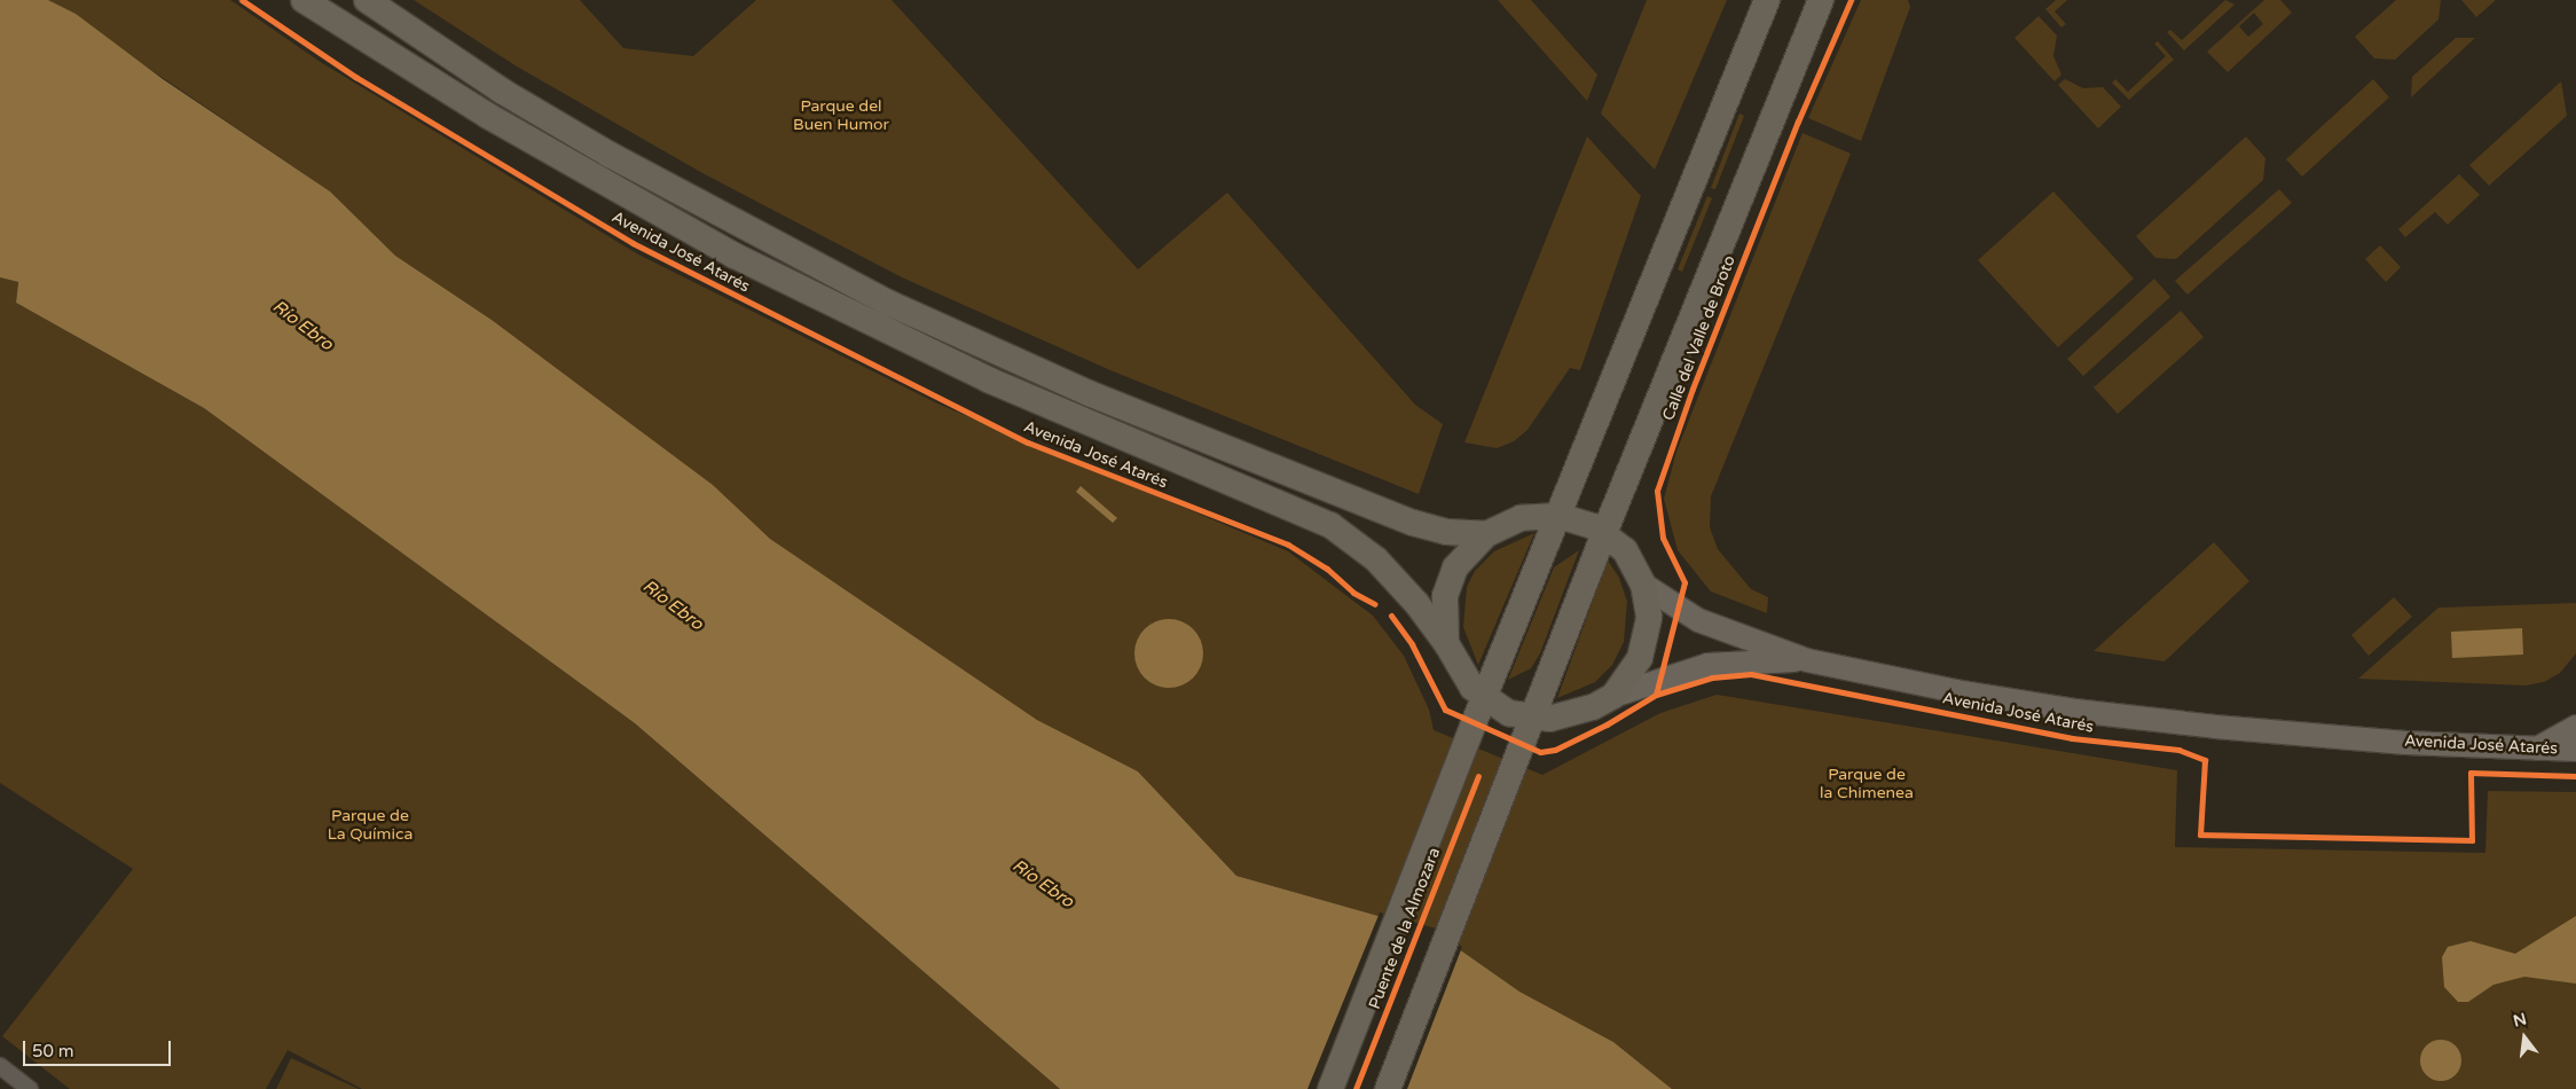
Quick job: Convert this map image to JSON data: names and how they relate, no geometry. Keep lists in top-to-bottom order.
{
  "streets": {
    "main road": ["Avenida José Atarés", "Calle del Valle de Broto", "Puente de la Almozara"]
  },
  "crossings": [
    ["Avenida José Atarés", "Calle del Valle de Broto"],
    ["Avenida José Atarés", "Puente de la Almozara"]
  ],
  "water": ["Río Ebro"],
  "parks": ["Parque del Buen Humor", "Parque de la Chimenea", "Parque de La Química"],
  "scale_bar": "50 m",
  "north": "top"
}
